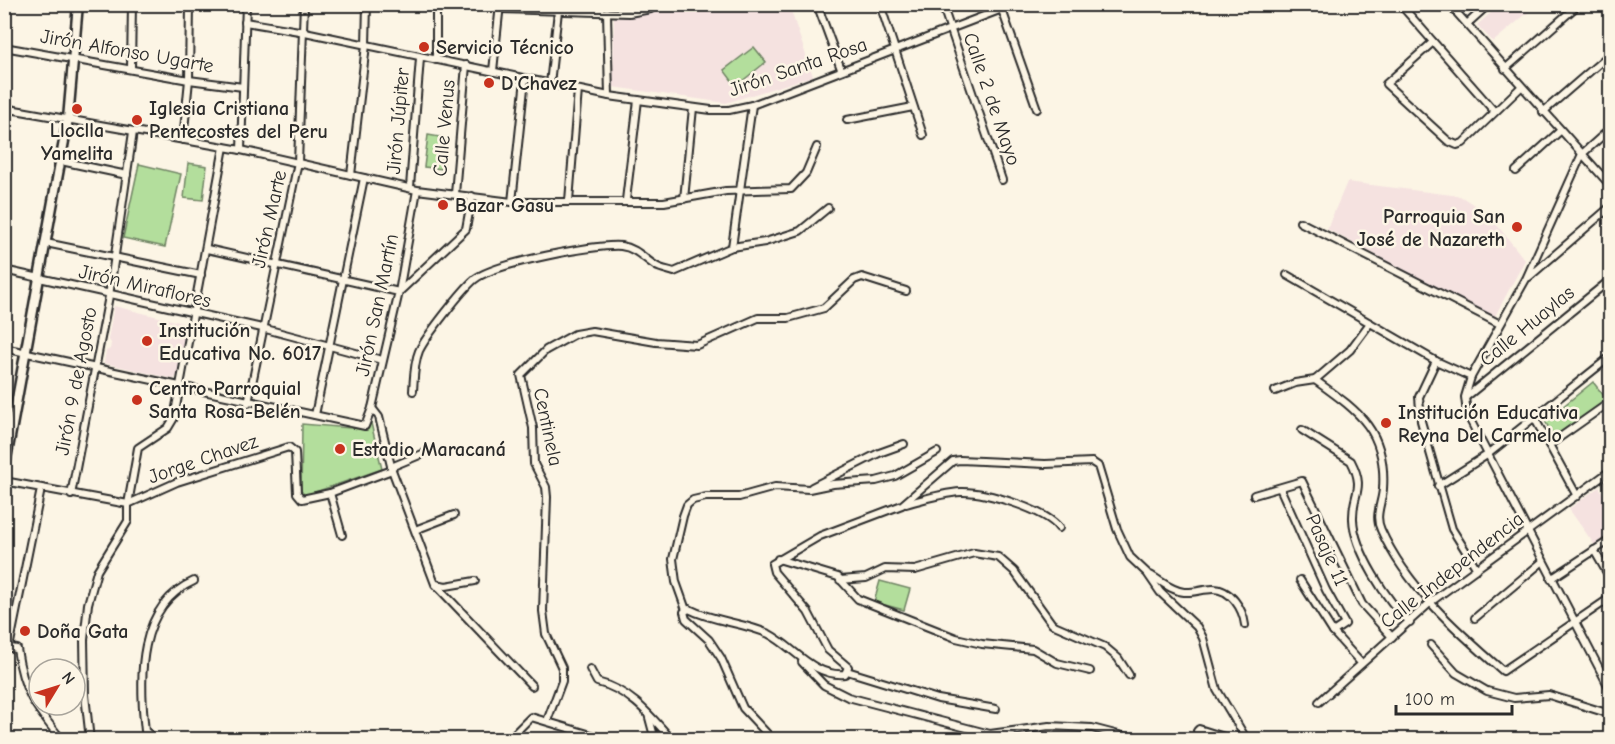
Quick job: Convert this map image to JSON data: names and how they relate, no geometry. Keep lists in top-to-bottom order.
{
  "streets": {
    "street": [
      "Jirón Alfonso Ugarte",
      "Jirón Santa Rosa",
      "Calle 2 de Mayo",
      "Jirón Júpiter",
      "Calle Venus",
      "Jirón Marte",
      "Jirón Miraflores",
      "Jirón San Martín",
      "Calle Huaylas",
      "Jirón 9 de Agosto",
      "Centinela",
      "Jorge Chavez",
      "Pasaje 11",
      "Calle Independencia"
    ]
  },
  "crossings": [
    ["Jirón Santa Rosa", "Calle 2 de Mayo"],
    ["Jirón Santa Rosa", "Jirón Júpiter"],
    ["Jirón Santa Rosa", "Calle Venus"],
    ["Jirón Santa Rosa", "Jirón Marte"],
    ["Jirón Marte", "Jirón Miraflores"],
    ["Jirón Miraflores", "Jirón San Martín"],
    ["Jirón Miraflores", "Jirón 9 de Agosto"]
  ],
  "places": [
    "Servicio Técnico",
    "D'Chavez",
    "Lloclla Yamelita",
    "Iglesia Cristiana Pentecostes del Peru",
    "Bazar Gasu",
    "Parroquia San José de Nazareth",
    "Institución Educativa No. 6017",
    "Centro Parroquial Santa Rosa-Belén",
    "Institución Educativa Reyna Del Carmelo",
    "Estadio Maracaná",
    "Doña Gata"
  ],
  "scale_bar": "100 m",
  "north": "top right"
}
